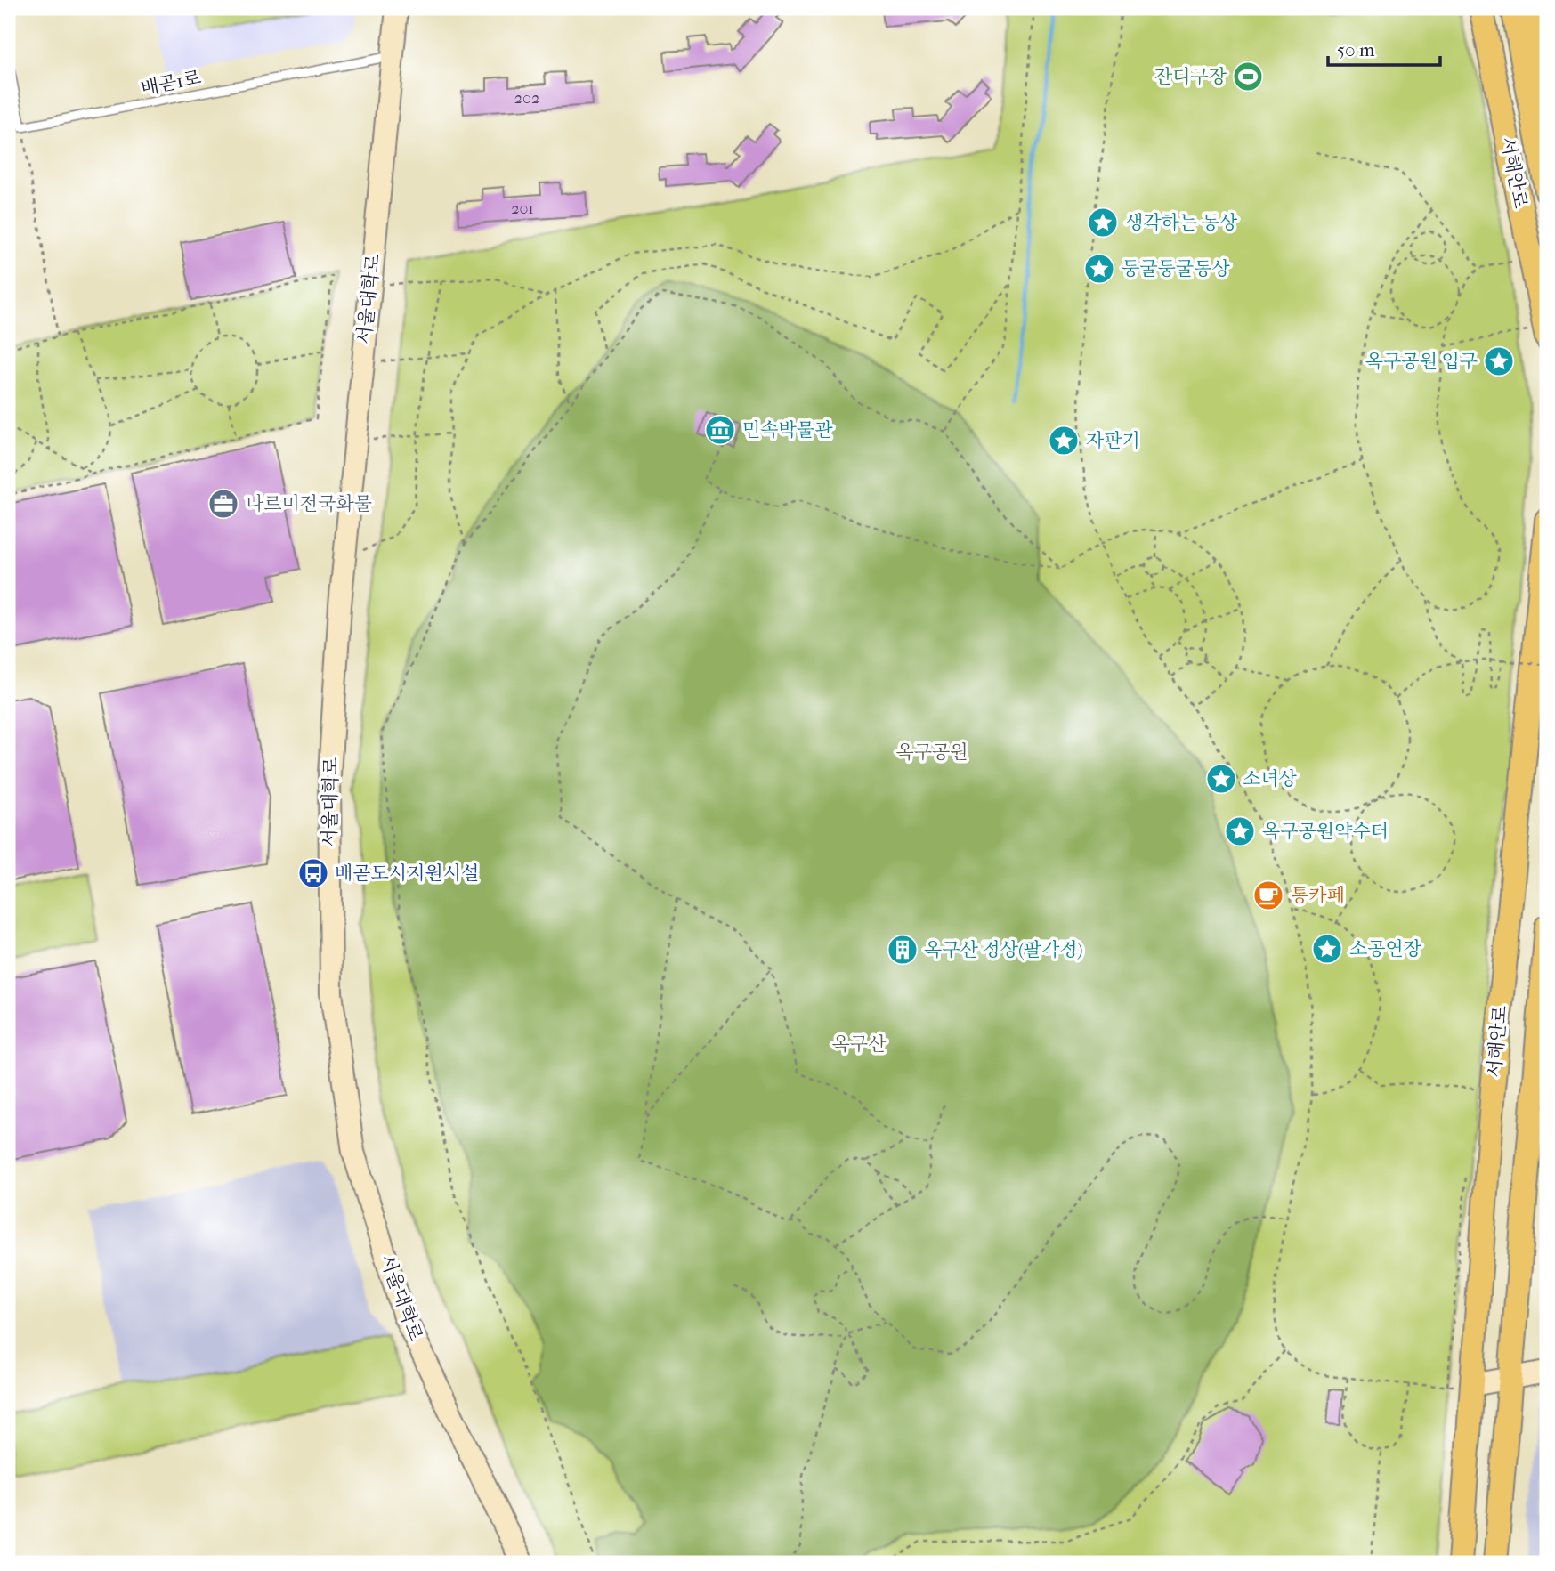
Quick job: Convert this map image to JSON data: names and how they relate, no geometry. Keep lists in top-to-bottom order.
{
  "streets": {
    "main road": ["서해안로"],
    "street": ["서울대학로"],
    "lane": ["배곧1로"]
  },
  "crossings": [
    ["배곧1로", "서울대학로"]
  ],
  "parks": ["옥구공원", "옥구산"],
  "places": {
    "sports": ["잔디구장"],
    "place": [
      "생각하는 동상",
      "둥굴둥굴동상",
      "옥구공원 입구",
      "자판기",
      "소녀상",
      "옥구공원약수터",
      "소공연장"
    ],
    "museum": ["민속박물관"],
    "office": ["나르미전국화물"],
    "bus stop": ["배곧도시지원시설"],
    "cafe": ["통카페"],
    "building": ["옥구산 정상(팔각정)"]
  },
  "house_numbers": ["202", "201"],
  "scale_bar": "50 m"
}
